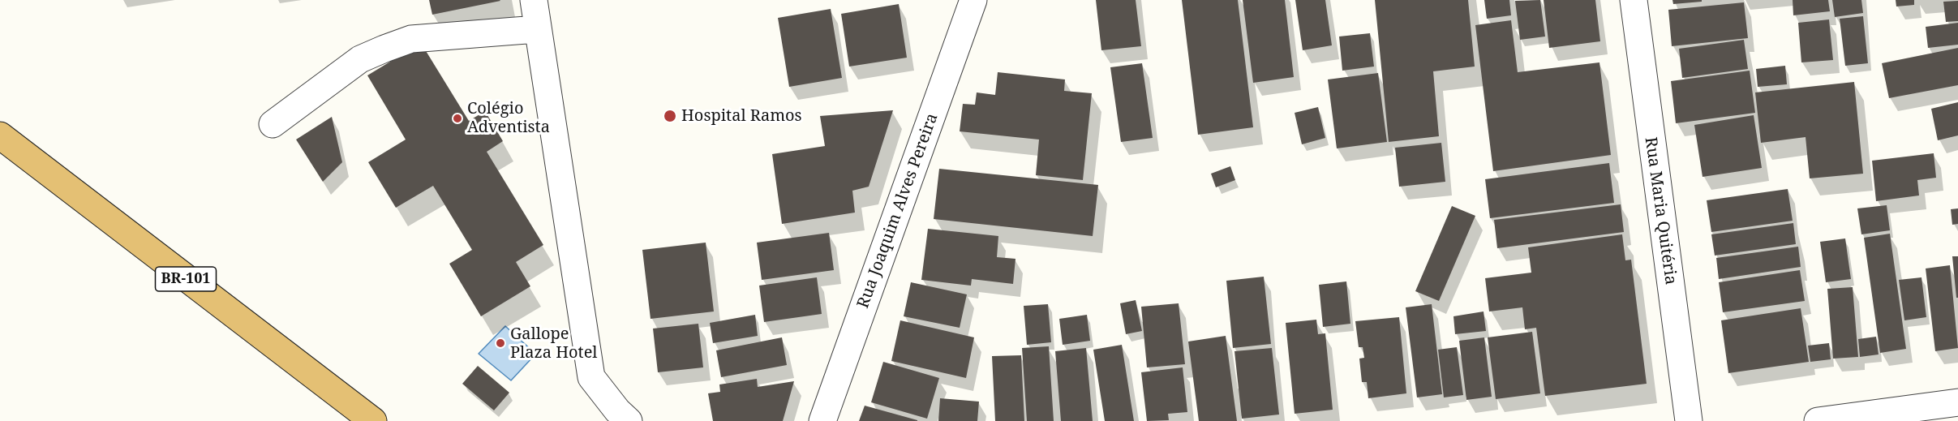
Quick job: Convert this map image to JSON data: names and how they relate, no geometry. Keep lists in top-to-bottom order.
{
  "streets": {
    "highway": ["BR-101"],
    "street": ["Rua Joaquim Alves Pereira", "Rua Maria Quitéria"]
  },
  "places": ["Hospital Ramos", "Colégio Adventista", "Gallope Plaza Hotel"]
}
